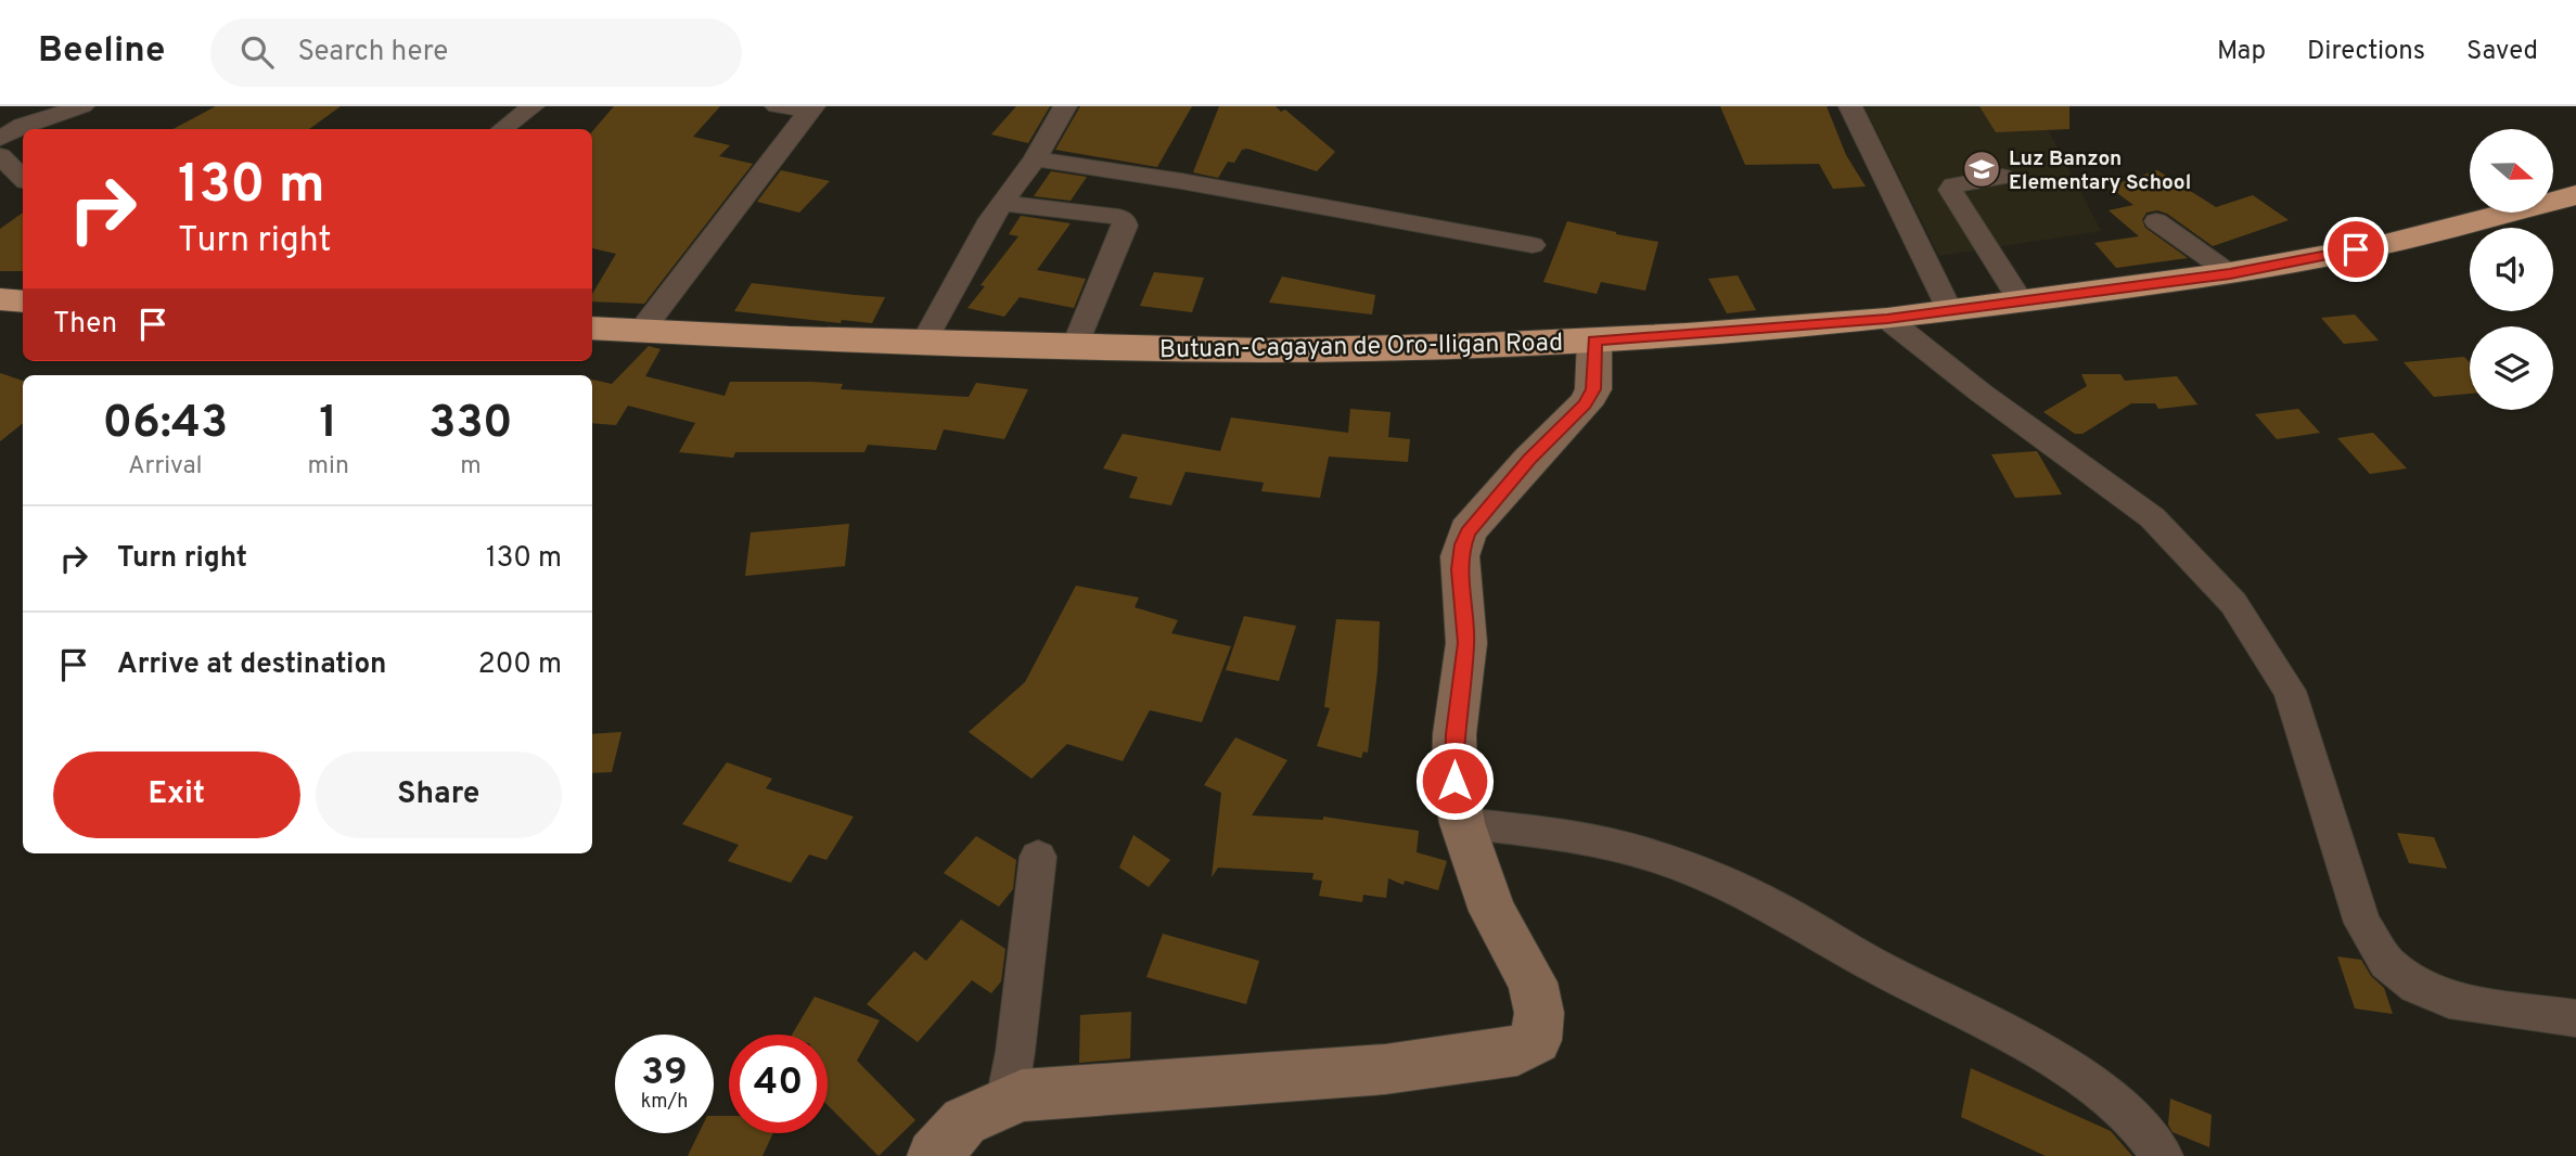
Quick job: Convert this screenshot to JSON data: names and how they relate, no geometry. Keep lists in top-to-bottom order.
{
  "streets": {
    "highway": ["Butuan-Cagayan de Oro-Iligan Road"]
  },
  "places": {
    "school or university": ["Luz Banzon Elementary School"]
  },
  "north": "right",
  "page": {
    "header": "Beeline",
    "search": "Search here",
    "nav": ["Map", "Directions", "Saved"],
    "turn": ["130 m", "Turn right"],
    "then": "Then",
    "eta": [
      "06:43",
      "Arrival",
      "1",
      "min",
      "330",
      "m"
    ],
    "list": [
      {
        "name": "Turn right",
        "value": "130 m"
      },
      {
        "name": "Arrive at destination",
        "value": "200 m"
      }
    ],
    "buttons": ["Exit", "Share"],
    "speed": "39 km/h",
    "limit": "40"
  }
}
